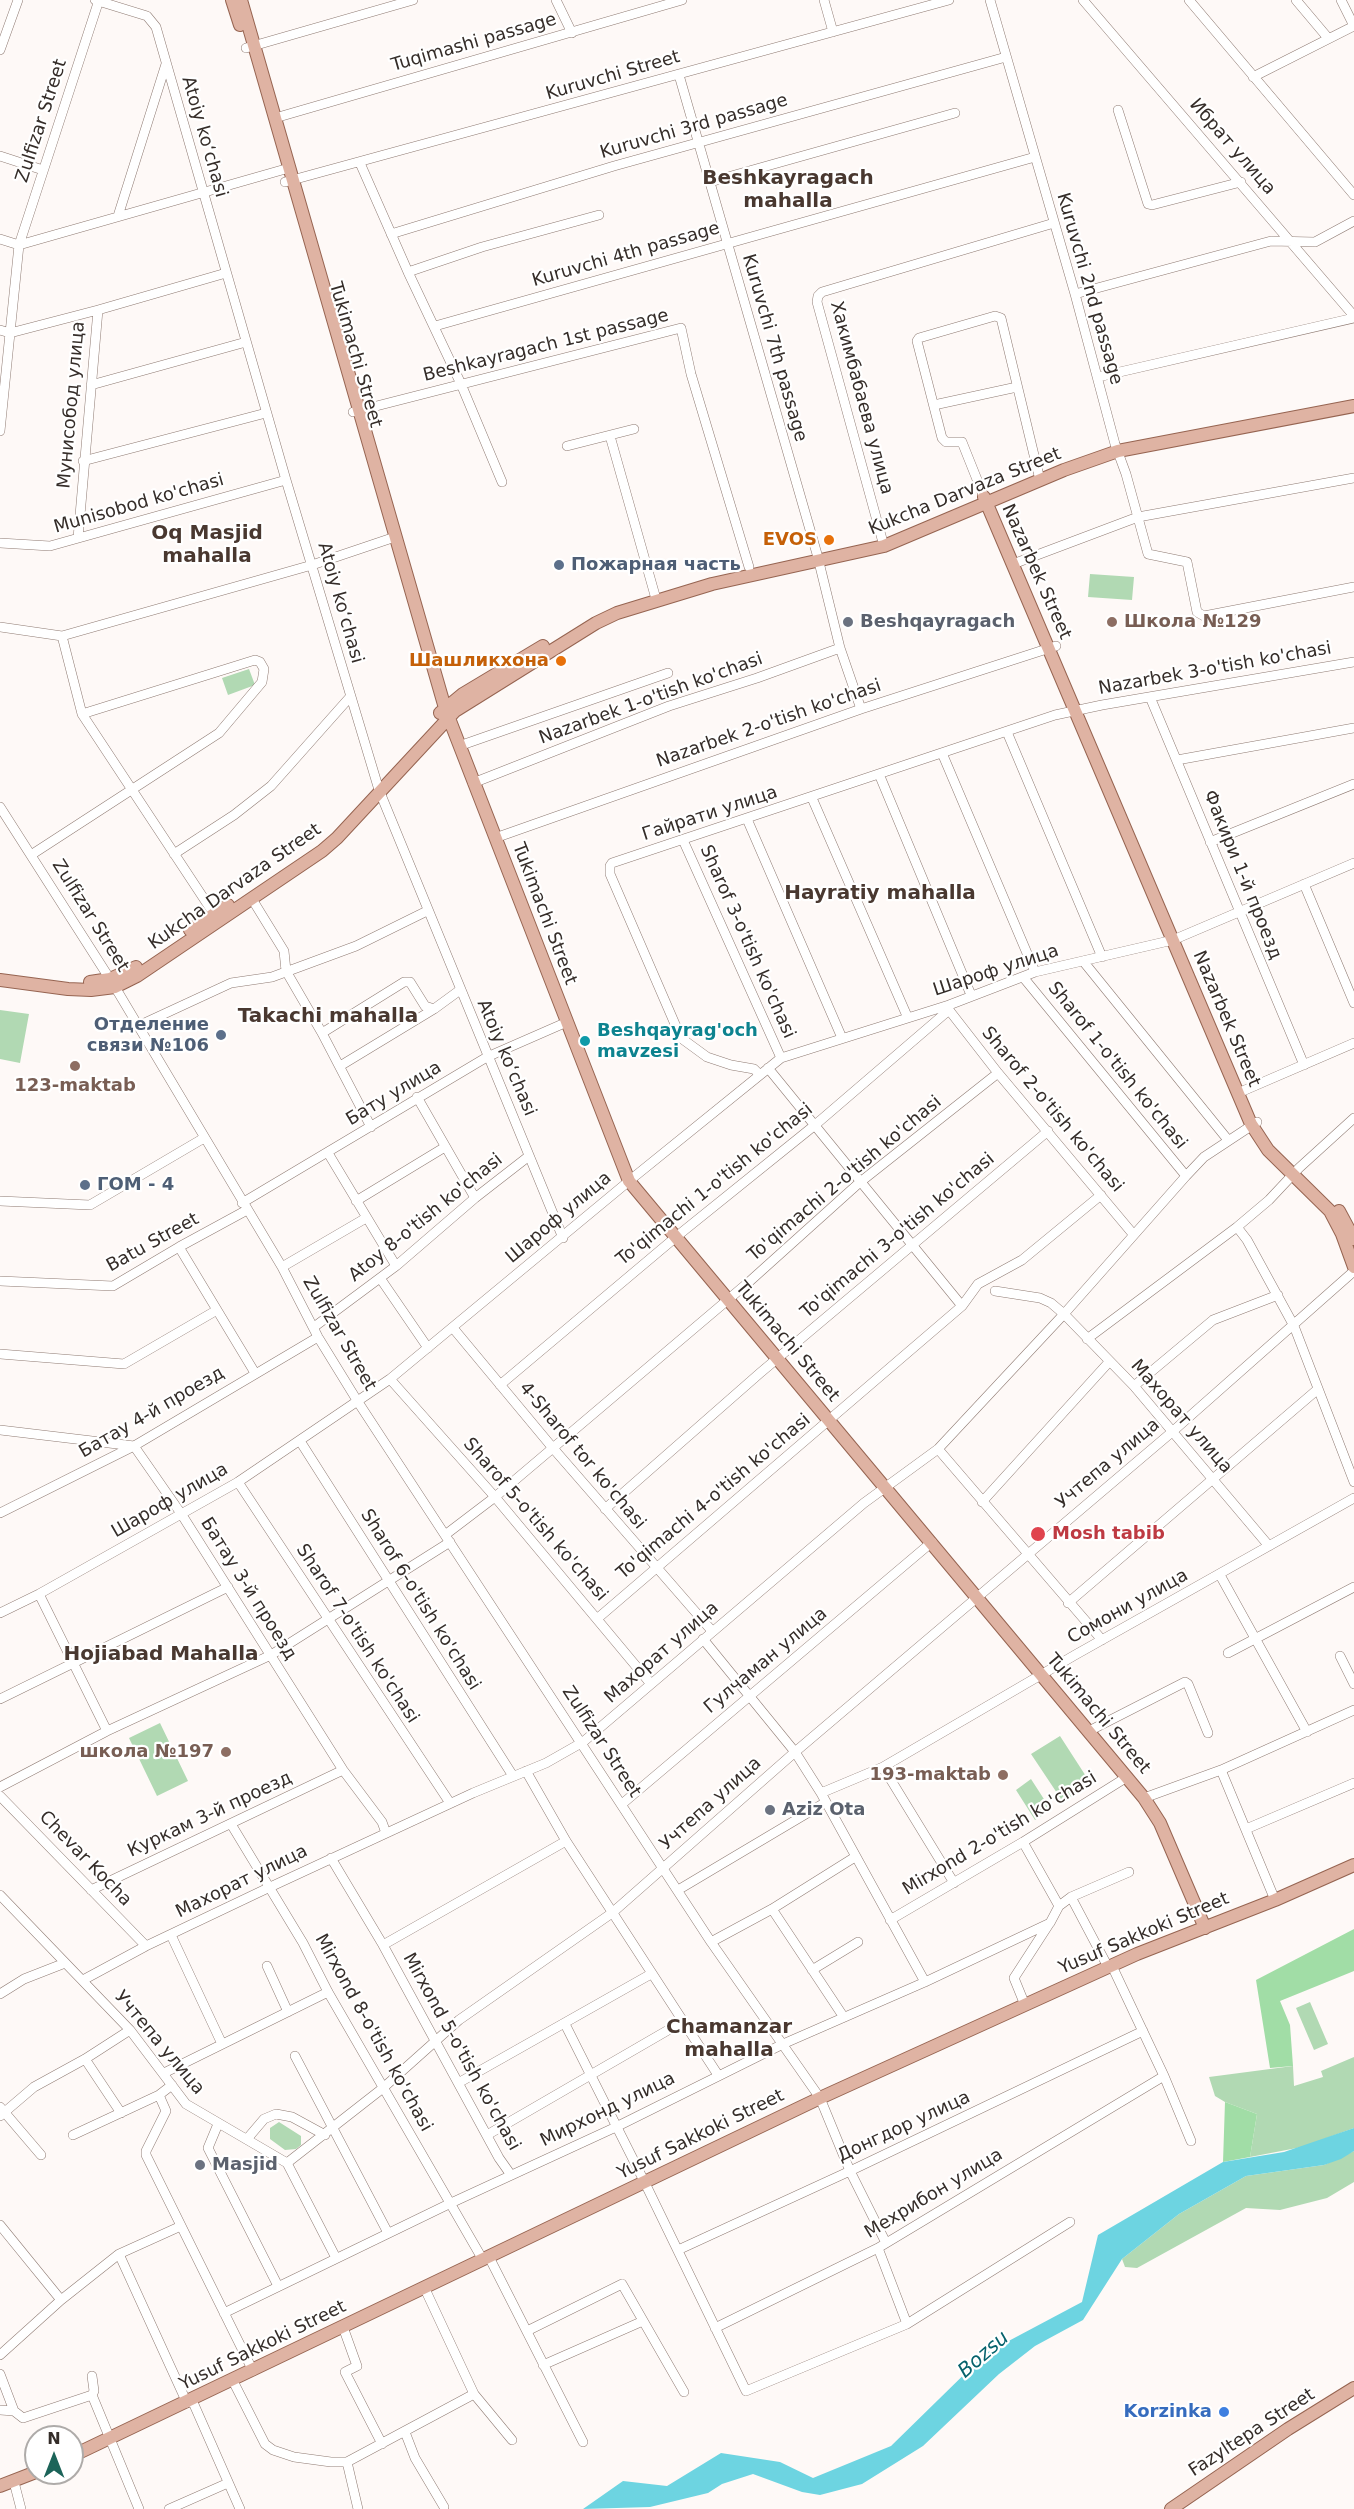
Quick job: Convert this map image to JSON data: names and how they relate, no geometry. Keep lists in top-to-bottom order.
{
  "streets": {
    "main road": [
      "Tukimachi Street",
      "Kukcha Darvaza Street",
      "Nazarbek Street",
      "Yusuf Sakkoki Street",
      "Fazyltepa Street"
    ],
    "street": [
      "Tuqimashi passage",
      "Kuruvchi Street",
      "Zulfizar Street",
      "Kuruvchi 3rd passage",
      "Atoiy koʻchasi",
      "Ибрат улица",
      "Kuruvchi 4th passage",
      "Kuruvchi 2nd passage",
      "Beshkayragach 1st passage",
      "Kuruvchi 7th passage",
      "Хакимбабаева улица",
      "Мунисобод улица",
      "Munisobod ko'chasi",
      "Nazarbek 3-o'tish ko'chasi",
      "Nazarbek 1-o'tish ko'chasi",
      "Nazarbek 2-o'tish ko'chasi",
      "Гайрати улица",
      "Факири 1-й проезд",
      "Sharof 3-o'tish ko'chasi",
      "Шароф улица",
      "Sharof 1-o'tish ko'chasi",
      "Бату улица",
      "Sharof 2-o'tish ko'chasi",
      "To'qimachi 2-o'tish ko'chasi",
      "To'qimachi 1-o'tish ko'chasi",
      "Atoy 8-o'tish ko'chasi",
      "To'qimachi 3-o'tish ko'chasi",
      "Batu Street",
      "Батау 4-й проезд",
      "Махорат улица",
      "4-Sharof tor ko'chasi",
      "Учтепа улица",
      "To'qimachi 4-o'tish ko'chasi",
      "Sharof 5-o'tish ko'chasi",
      "Батау 3-й проезд",
      "Sharof 6-o'tish ko'chasi",
      "Сомони улица",
      "Sharof 7-o'tish ko'chasi",
      "Гулчаман улица",
      "Куркам 3-й проезд",
      "Mirxond 2-o'tish ko'chasi",
      "Chevar Kocha",
      "Mirxond 8-o'tish ko'chasi",
      "Mirxond 5-o'tish ko'chasi",
      "Мирхонд улица",
      "Донгдор улица",
      "Мехрибон улица"
    ]
  },
  "crossings": [
    ["Tuqimashi passage", "Tukimachi Street"],
    ["Kuruvchi Street", "Zulfizar Street"],
    ["Kuruvchi Street", "Atoiy koʻchasi"],
    ["Kuruvchi Street", "Kuruvchi 7th passage"],
    ["Kuruvchi Street", "Tukimachi Street"],
    ["Zulfizar Street", "Atoiy koʻchasi"],
    ["Zulfizar Street", "Kukcha Darvaza Street"],
    ["Zulfizar Street", "Шароф улица"],
    ["Zulfizar Street", "Бату улица"],
    ["Zulfizar Street", "To'qimachi 2-o'tish ko'chasi"],
    ["Zulfizar Street", "Atoy 8-o'tish ko'chasi"],
    ["Zulfizar Street", "Batu Street"],
    ["Zulfizar Street", "Батау 4-й проезд"],
    ["Zulfizar Street", "Махорат улица"],
    ["Zulfizar Street", "Учтепа улица"],
    ["Zulfizar Street", "Гулчаман улица"],
    ["Zulfizar Street", "Yusuf Sakkoki Street"],
    ["Zulfizar Street", "Мирхонд улица"],
    ["Zulfizar Street", "Донгдор улица"],
    ["Zulfizar Street", "Мехрибон улица"],
    ["Kuruvchi 3rd passage", "Kuruvchi 2nd passage"],
    ["Kuruvchi 3rd passage", "Kuruvchi 7th passage"],
    ["Atoiy koʻchasi", "Kukcha Darvaza Street"],
    ["Atoiy koʻchasi", "Munisobod ko'chasi"],
    ["Atoiy koʻchasi", "Шароф улица"],
    ["Atoiy koʻchasi", "Бату улица"],
    ["Atoiy koʻchasi", "Atoy 8-o'tish ko'chasi"],
    ["Kuruvchi 4th passage", "Kuruvchi 2nd passage"],
    ["Kuruvchi 4th passage", "Kuruvchi 7th passage"],
    ["Kuruvchi 2nd passage", "Хакимбабаева улица"],
    ["Kuruvchi 2nd passage", "Kukcha Darvaza Street"],
    ["Beshkayragach 1st passage", "Tukimachi Street"],
    ["Beshkayragach 1st passage", "Kukcha Darvaza Street"],
    ["Kuruvchi 7th passage", "Kukcha Darvaza Street"],
    ["Kuruvchi 7th passage", "Nazarbek 1-o'tish ko'chasi"],
    ["Kuruvchi 7th passage", "Nazarbek 2-o'tish ko'chasi"],
    ["Tukimachi Street", "Kukcha Darvaza Street"],
    ["Tukimachi Street", "Nazarbek 1-o'tish ko'chasi"],
    ["Tukimachi Street", "Nazarbek 2-o'tish ko'chasi"],
    ["Tukimachi Street", "Шароф улица"],
    ["Tukimachi Street", "Бату улица"],
    ["Tukimachi Street", "To'qimachi 2-o'tish ko'chasi"],
    ["Tukimachi Street", "To'qimachi 1-o'tish ko'chasi"],
    ["Tukimachi Street", "To'qimachi 3-o'tish ko'chasi"],
    ["Tukimachi Street", "Махорат улица"],
    ["Tukimachi Street", "Учтепа улица"],
    ["Tukimachi Street", "To'qimachi 4-o'tish ko'chasi"],
    ["Tukimachi Street", "Сомони улица"],
    ["Tukimachi Street", "Гулчаман улица"],
    ["Tukimachi Street", "Mirxond 2-o'tish ko'chasi"],
    ["Tukimachi Street", "Yusuf Sakkoki Street"],
    ["Хакимбабаева улица", "Kukcha Darvaza Street"],
    ["Мунисобод улица", "Munisobod ko'chasi"],
    ["Kukcha Darvaza Street", "Nazarbek Street"],
    ["Nazarbek Street", "Nazarbek 3-o'tish ko'chasi"],
    ["Nazarbek Street", "Nazarbek 2-o'tish ko'chasi"],
    ["Nazarbek Street", "Гайрати улица"],
    ["Nazarbek Street", "Шароф улица"],
    ["Nazarbek Street", "Махорат улица"],
    ["Nazarbek 3-o'tish ko'chasi", "Гайрати улица"],
    ["Nazarbek 3-o'tish ko'chasi", "Факири 1-й проезд"],
    ["Гайрати улица", "Sharof 3-o'tish ko'chasi"],
    ["Гайрати улица", "Шароф улица"],
    ["Факири 1-й проезд", "Шароф улица"],
    ["Sharof 3-o'tish ko'chasi", "Шароф улица"],
    ["Шароф улица", "Sharof 1-o'tish ko'chasi"],
    ["Шароф улица", "Sharof 2-o'tish ko'chasi"],
    ["Шароф улица", "To'qimachi 1-o'tish ko'chasi"],
    ["Шароф улица", "4-Sharof tor ko'chasi"],
    ["Шароф улица", "Sharof 5-o'tish ko'chasi"],
    ["Шароф улица", "Батау 3-й проезд"],
    ["Шароф улица", "Sharof 6-o'tish ko'chasi"],
    ["Шароф улица", "Sharof 7-o'tish ko'chasi"],
    ["Sharof 1-o'tish ko'chasi", "Махорат улица"],
    ["Бату улица", "Batu Street"],
    ["Sharof 2-o'tish ko'chasi", "To'qimachi 2-o'tish ko'chasi"],
    ["Sharof 2-o'tish ko'chasi", "To'qimachi 1-o'tish ko'chasi"],
    ["Sharof 2-o'tish ko'chasi", "To'qimachi 3-o'tish ko'chasi"],
    ["Sharof 2-o'tish ko'chasi", "Махорат улица"],
    ["Sharof 2-o'tish ko'chasi", "To'qimachi 4-o'tish ko'chasi"],
    ["To'qimachi 2-o'tish ko'chasi", "4-Sharof tor ko'chasi"],
    ["To'qimachi 2-o'tish ko'chasi", "Sharof 5-o'tish ko'chasi"],
    ["To'qimachi 2-o'tish ko'chasi", "Батау 3-й проезд"],
    ["To'qimachi 2-o'tish ko'chasi", "Sharof 6-o'tish ko'chasi"],
    ["To'qimachi 2-o'tish ko'chasi", "Sharof 7-o'tish ko'chasi"],
    ["To'qimachi 1-o'tish ko'chasi", "4-Sharof tor ko'chasi"],
    ["To'qimachi 3-o'tish ko'chasi", "4-Sharof tor ko'chasi"],
    ["Батау 4-й проезд", "Батау 3-й проезд"],
    ["Махорат улица", "4-Sharof tor ko'chasi"],
    ["Махорат улица", "Учтепа улица"],
    ["Махорат улица", "Sharof 5-o'tish ko'chasi"],
    ["Махорат улица", "Батау 3-й проезд"],
    ["Махорат улица", "Sharof 6-o'tish ko'chasi"],
    ["Махорат улица", "Сомони улица"],
    ["Махорат улица", "Sharof 7-o'tish ko'chasi"],
    ["Махорат улица", "Chevar Kocha"],
    ["Махорат улица", "Mirxond 8-o'tish ko'chasi"],
    ["Махорат улица", "Mirxond 5-o'tish ko'chasi"],
    ["4-Sharof tor ko'chasi", "To'qimachi 4-o'tish ko'chasi"],
    ["Учтепа улица", "Mirxond 8-o'tish ko'chasi"],
    ["Учтепа улица", "Mirxond 5-o'tish ko'chasi"],
    ["To'qimachi 4-o'tish ko'chasi", "Sharof 5-o'tish ko'chasi"],
    ["Батау 3-й проезд", "Куркам 3-й проезд"],
    ["Куркам 3-й проезд", "Chevar Kocha"],
    ["Куркам 3-й проезд", "Mirxond 8-o'tish ko'chasi"],
    ["Yusuf Sakkoki Street", "Mirxond 8-o'tish ko'chasi"],
    ["Mirxond 8-o'tish ko'chasi", "Мирхонд улица"],
    ["Mirxond 5-o'tish ko'chasi", "Мирхонд улица"]
  ],
  "districts": [
    "Beshkayragach mahalla",
    "Оq Masjid mahalla",
    "Hayratiy mahalla",
    "Takachi mahalla",
    "Hojiabad Mahalla",
    "Chamanzar mahalla"
  ],
  "water": ["Bozsu"],
  "places": [
    "EVOS",
    "Пожарная часть",
    "Beshqayragach",
    "Школа №129",
    "Шашликхона",
    "Отделение связи №106",
    "Beshqayrag'och mavzesi",
    "123-maktab",
    "ГОМ - 4",
    "Mosh tabib",
    "школа №197",
    "193-maktab",
    "Aziz Ota",
    "Masjid",
    "Korzinka"
  ],
  "north": "top"
}
